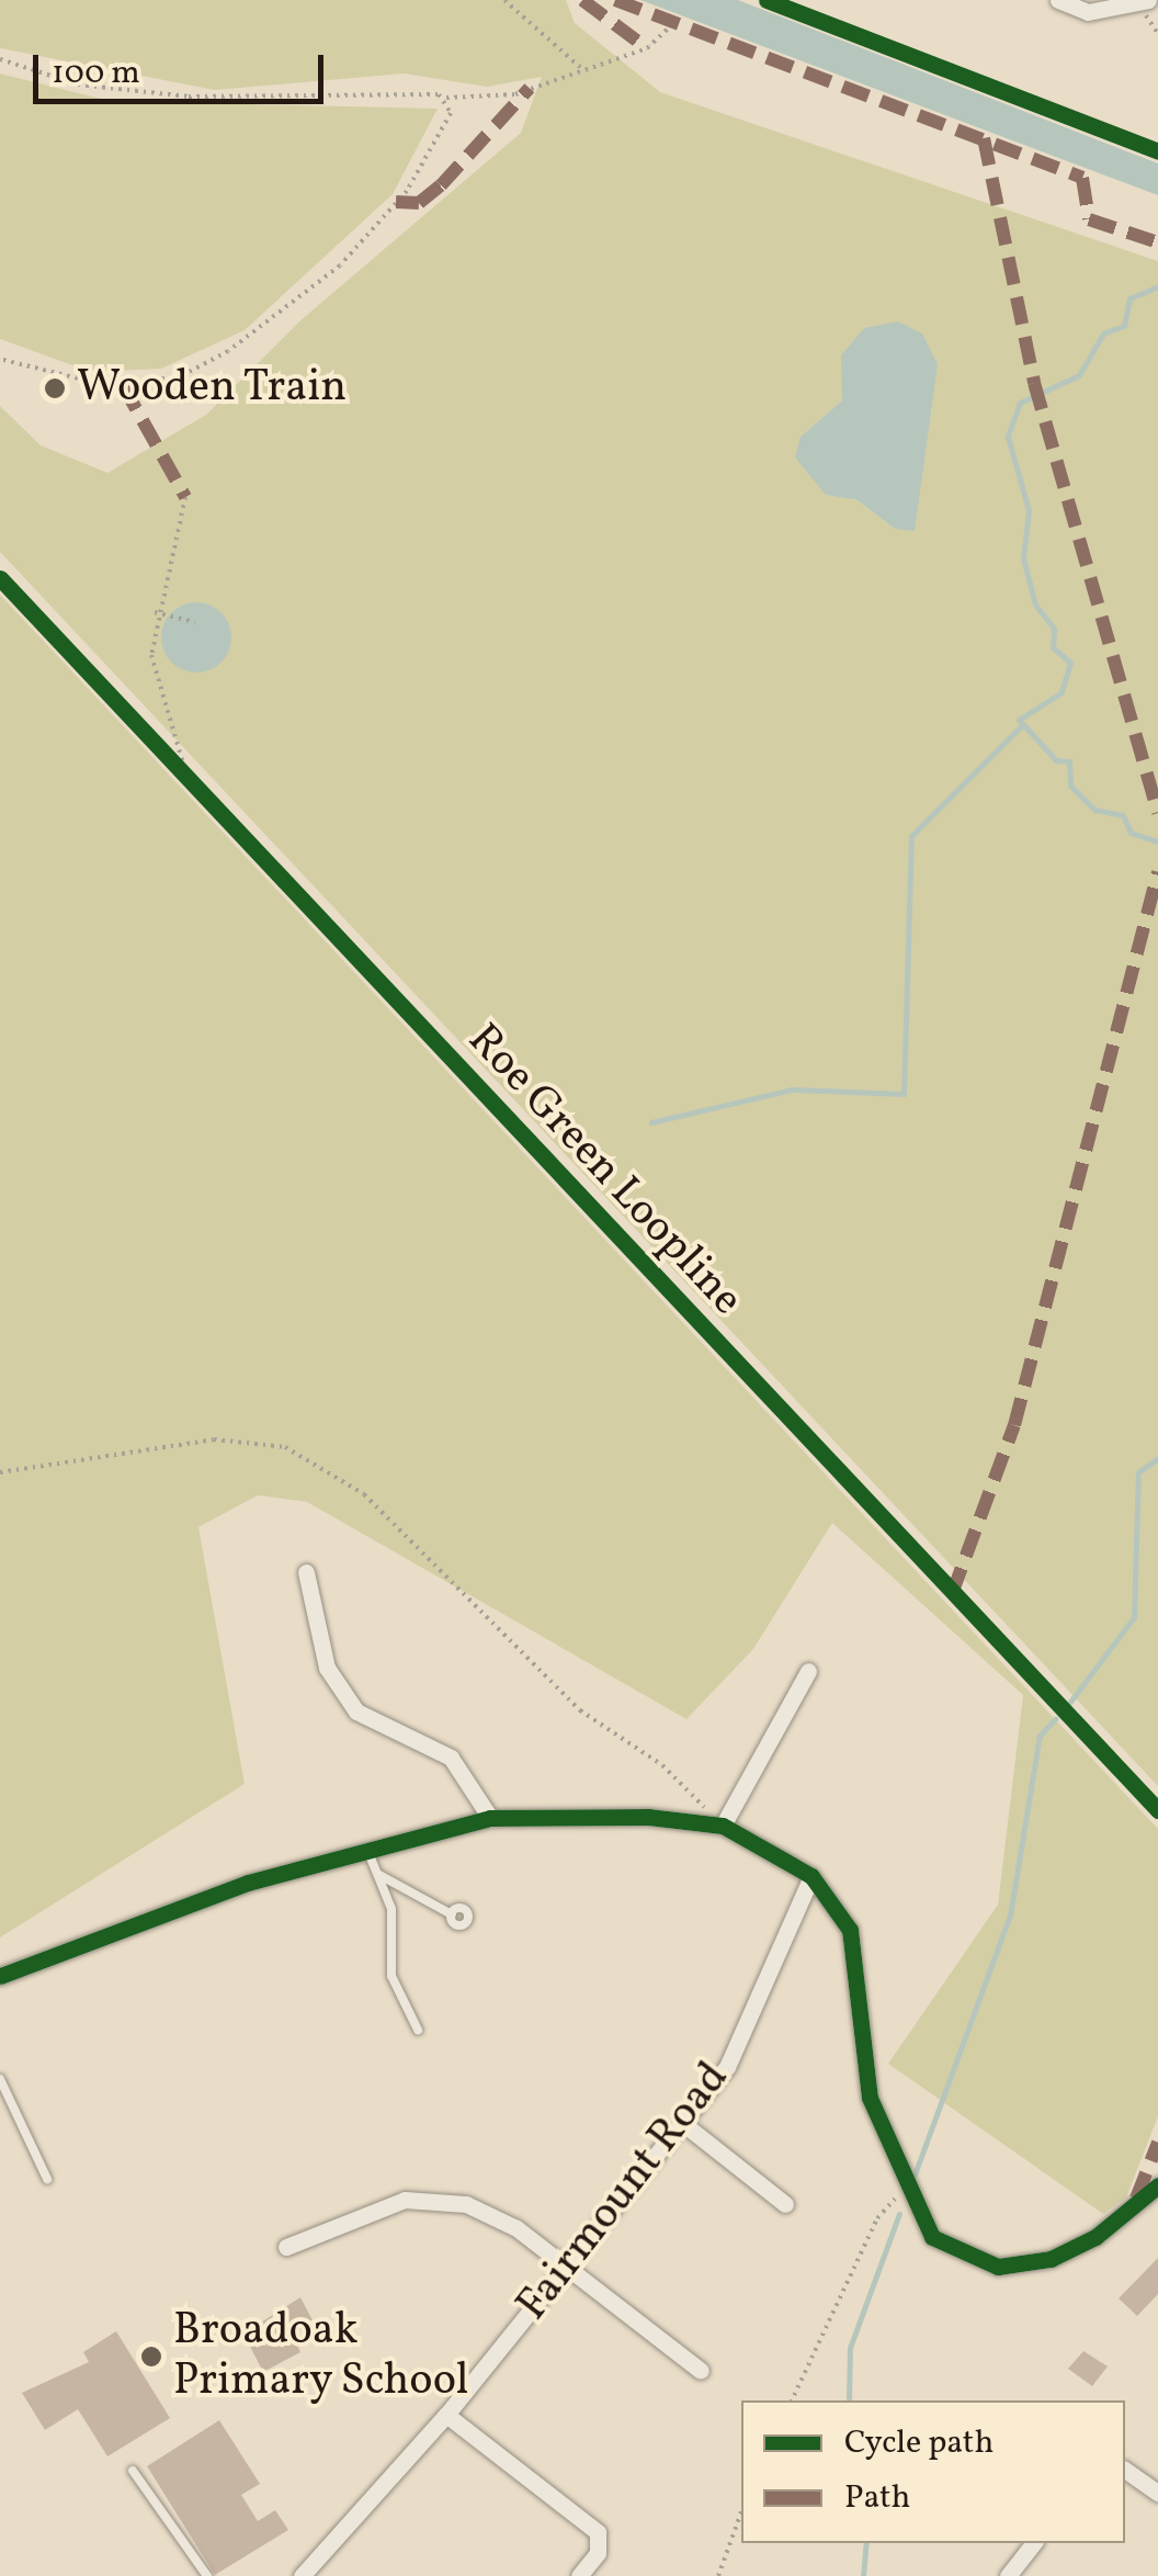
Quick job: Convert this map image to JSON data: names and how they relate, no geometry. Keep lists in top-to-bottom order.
{
  "streets": {
    "street": ["Fairmount Road"],
    "cycle path": ["Roe Green Loopline"]
  },
  "places": ["Wooden Train", "Broadoak Primary School"],
  "legend": ["Cycle path", "Path"],
  "scale_bar": "100 m"
}
